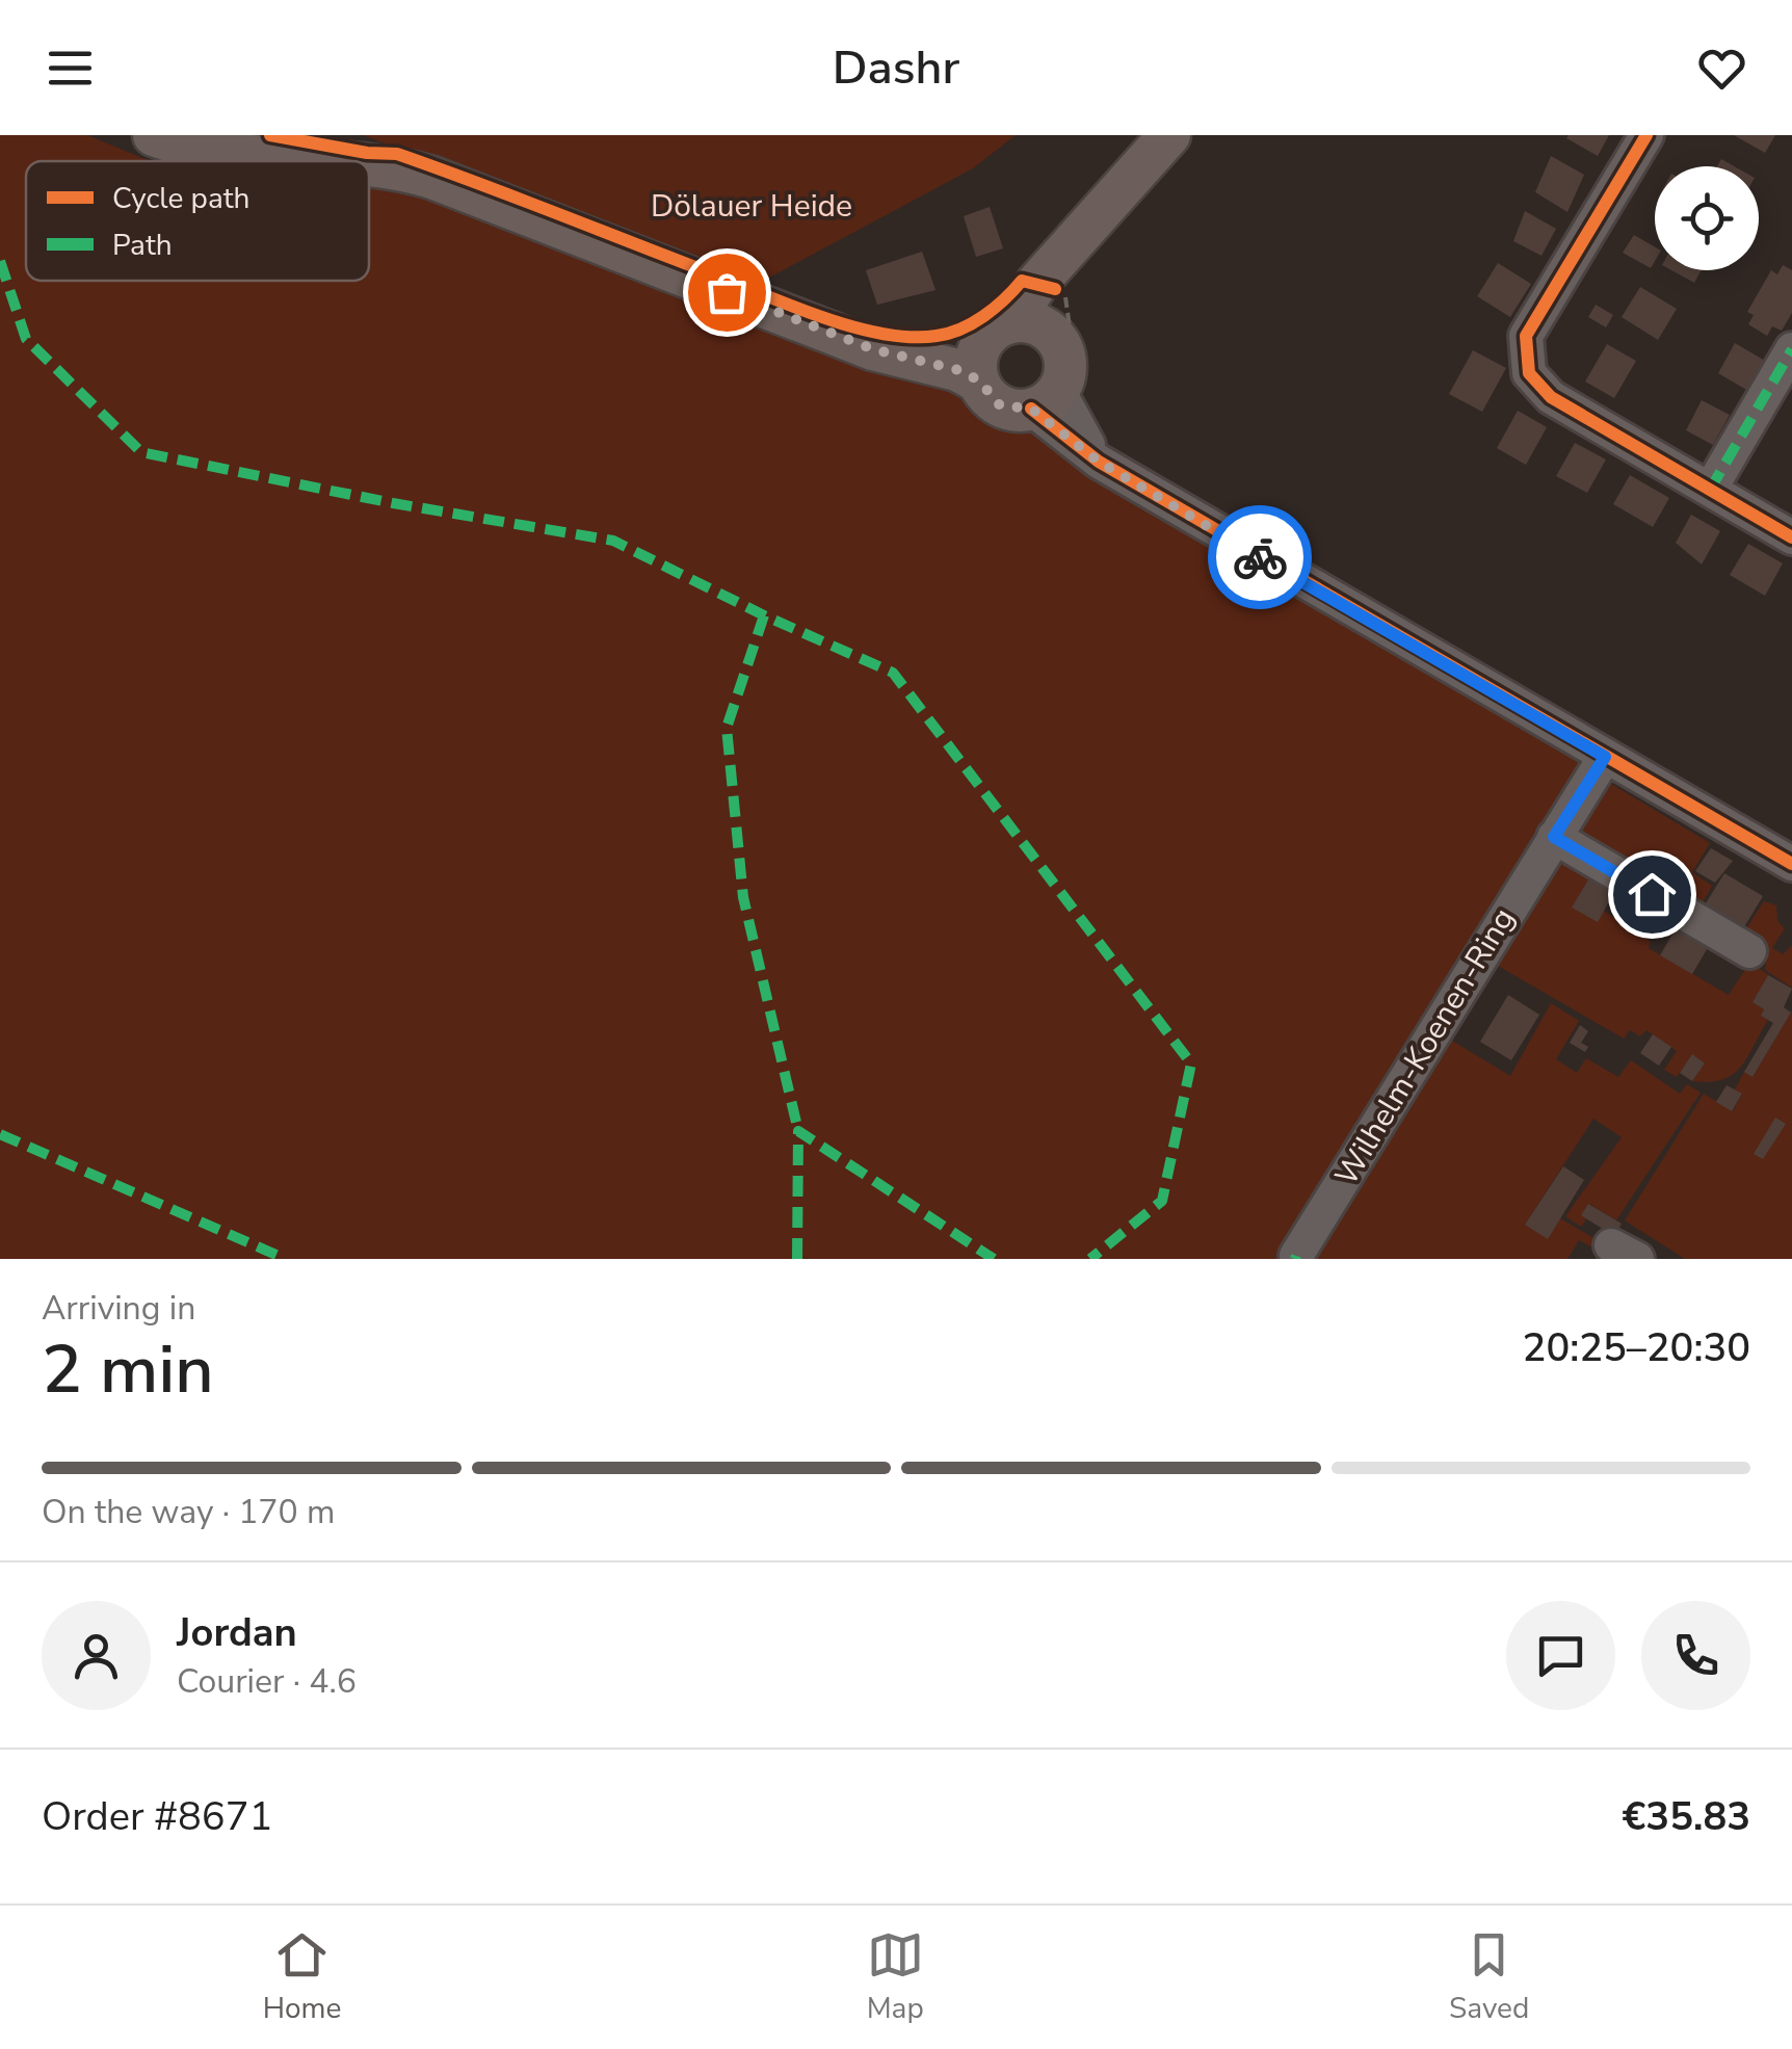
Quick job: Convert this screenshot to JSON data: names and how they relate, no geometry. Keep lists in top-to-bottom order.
{
  "streets": {
    "street": ["Wilhelm-Koenen-Ring"]
  },
  "parks": ["Dölauer Heide"],
  "legend": ["Cycle path", "Path"],
  "page": {
    "header": "Dashr",
    "heading": ["2 min", "Arriving in", "20:25–20:30"],
    "panel": [
      "Jordan",
      "Courier · 4.6",
      "Order #8671",
      "€35.83"
    ],
    "bar": "On the way · 170 m",
    "tabs": ["Home", "Map", "Saved"]
  }
}
